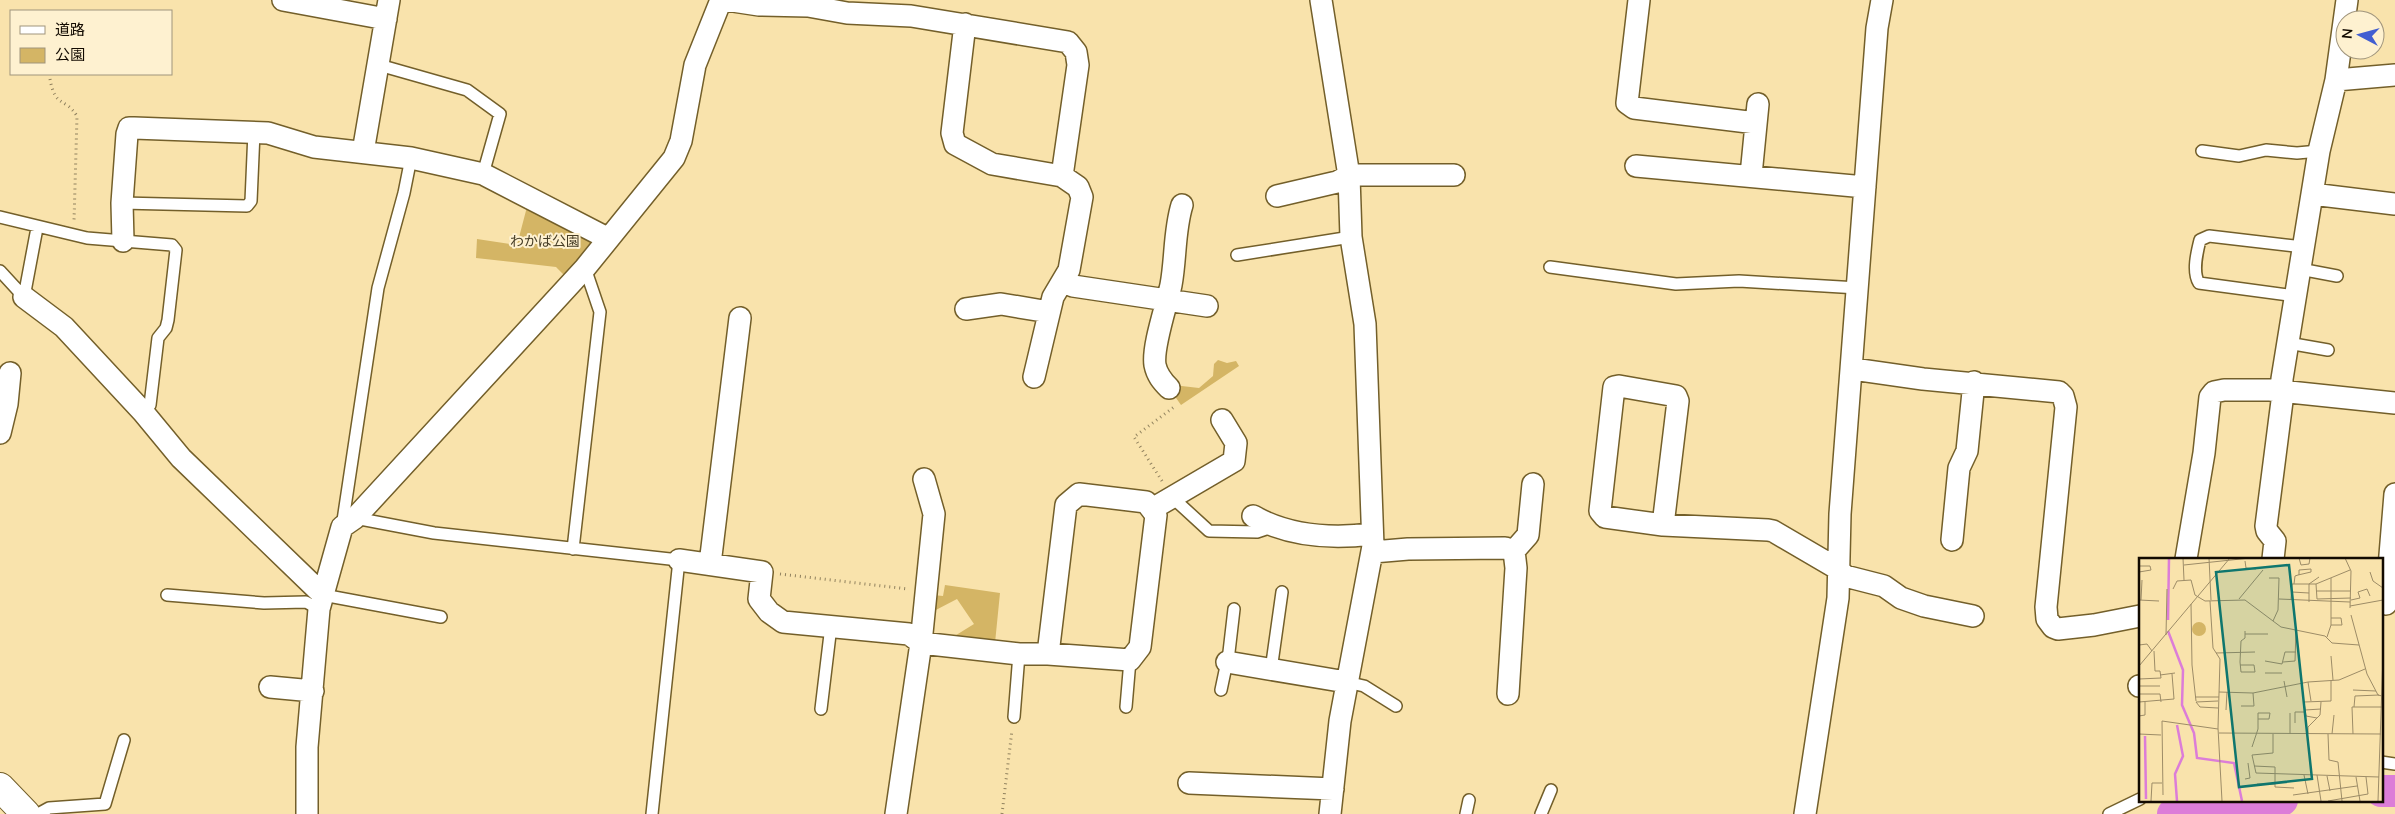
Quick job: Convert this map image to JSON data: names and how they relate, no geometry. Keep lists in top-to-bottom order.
{
  "parks": ["わかば公園"],
  "legend": ["道路", "公園"],
  "north": "left"
}
